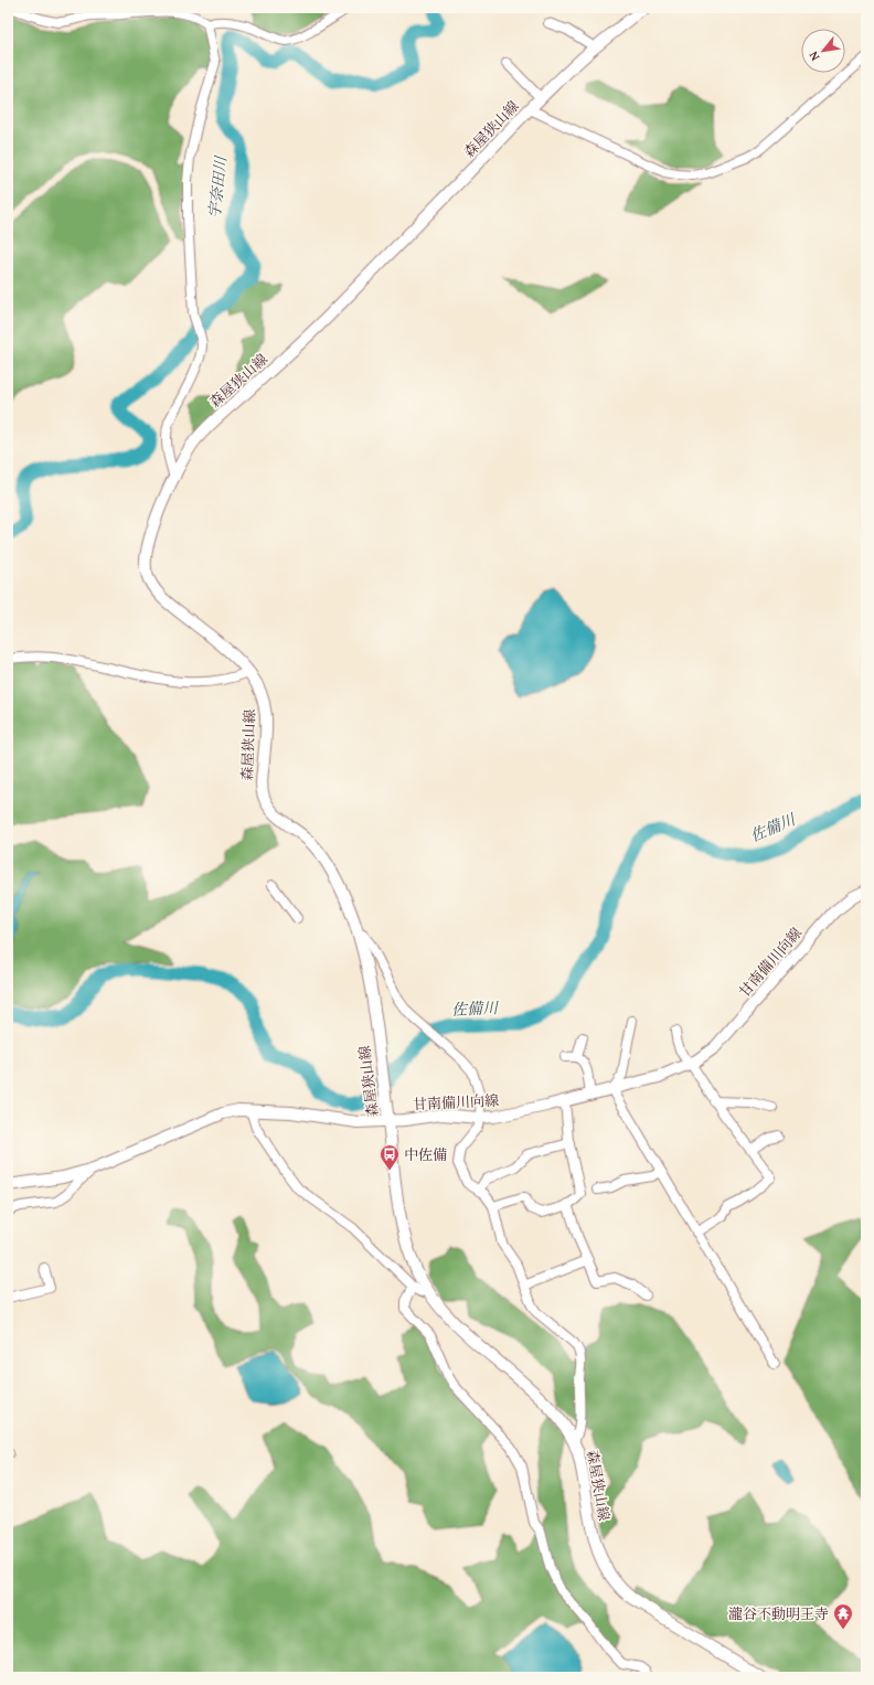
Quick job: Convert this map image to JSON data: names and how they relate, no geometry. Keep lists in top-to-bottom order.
{
  "streets": {
    "main road": ["森屋狭山線", "甘南備川向線"]
  },
  "crossings": [
    ["森屋狭山線", "甘南備川向線"]
  ],
  "water": ["宇奈田川", "佐備川"],
  "places": {
    "bus stop": ["中佐備"],
    "temple": ["瀧谷不動明王寺"]
  },
  "north": "bottom left"
}
